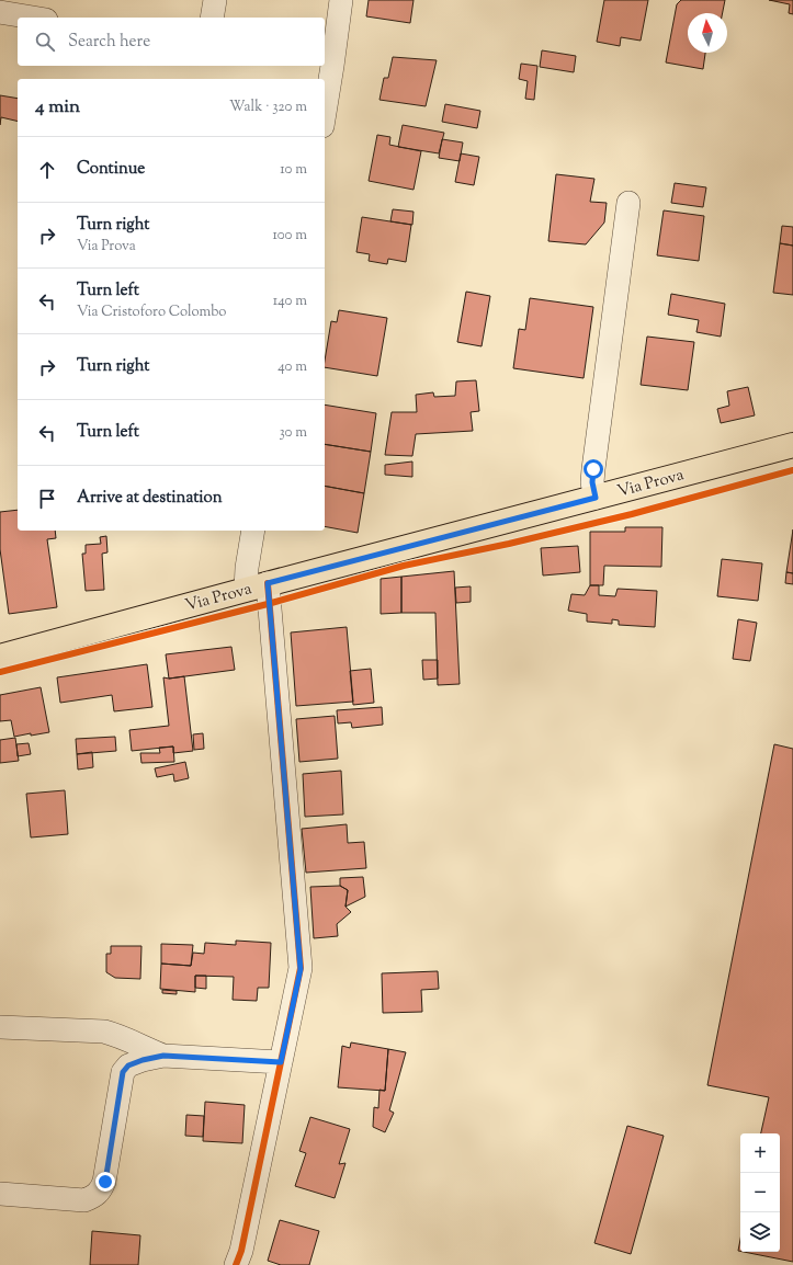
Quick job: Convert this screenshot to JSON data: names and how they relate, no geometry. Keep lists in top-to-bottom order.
{
  "streets": {
    "main road": ["Via Prova"]
  },
  "north": "top",
  "page": {
    "search": "Search here",
    "heading": ["4 min", "Walk · 320 m"],
    "list": [
      ["Continue", "10 m"],
      ["Turn right", "Via Prova", "100 m"],
      ["Turn left", "Via Cristoforo Colombo", "140 m"],
      ["Turn right", "40 m"],
      ["Turn left", "30 m"],
      "Arrive at destination"
    ],
    "map_buttons": ["+", "−"]
  }
}
